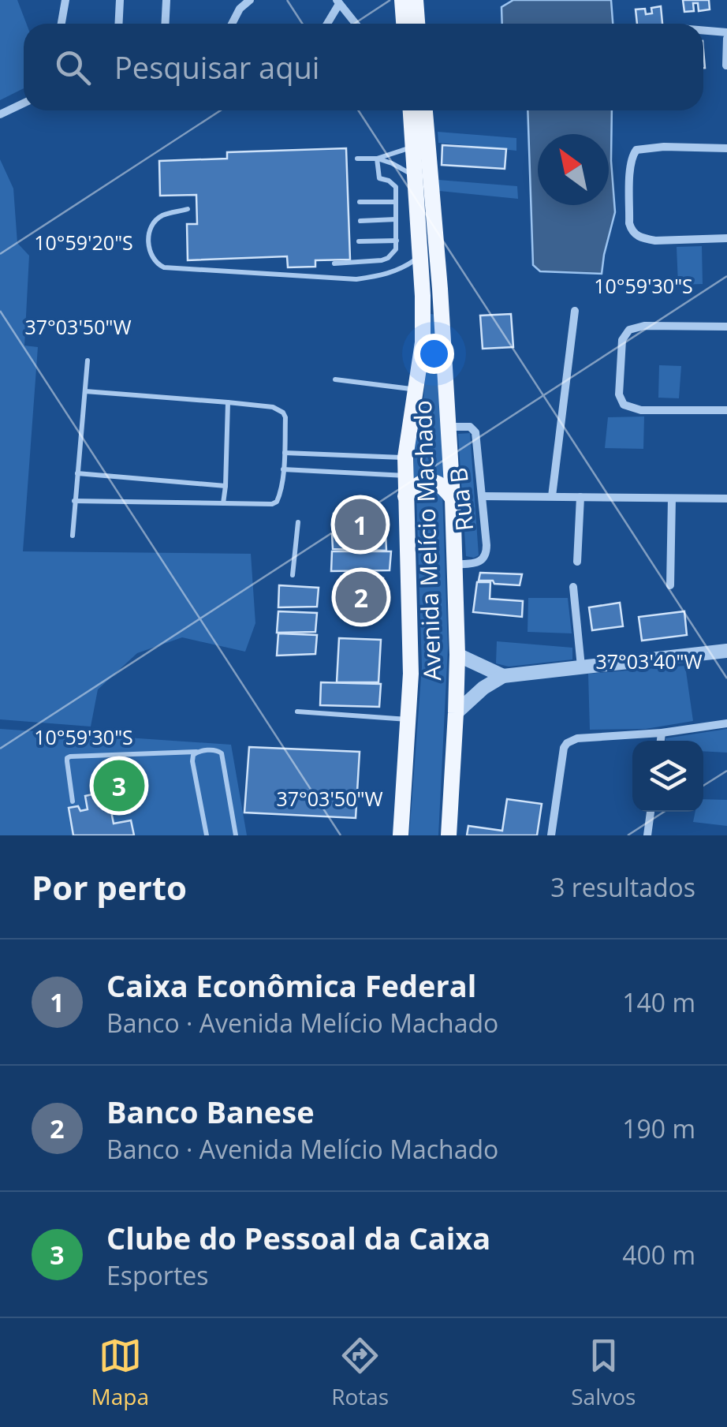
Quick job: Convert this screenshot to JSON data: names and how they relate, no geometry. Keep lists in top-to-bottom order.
{
  "streets": {
    "main road": ["Avenida Melício Machado"],
    "street": ["Rua B"]
  },
  "crossings": [
    ["Rua B", "Avenida Melício Machado"]
  ],
  "north": "top left",
  "page": {
    "search": "Pesquisar aqui",
    "pins": ["1", "2", "3"],
    "heading": ["Por perto", "3 resultados"],
    "list": [
      {
        "mark": "1",
        "name": "Caixa Econômica Federal",
        "note": "Banco · Avenida Melício Machado",
        "value": "140 m"
      },
      {
        "mark": "2",
        "name": "Banco Banese",
        "note": "Banco · Avenida Melício Machado",
        "value": "190 m"
      },
      {
        "mark": "3",
        "name": "Clube do Pessoal da Caixa",
        "note": "Esportes",
        "value": "400 m"
      }
    ],
    "nav": ["Mapa", "Rotas", "Salvos"]
  },
  "coordinates": [
    "10°59'20\"S",
    "10°59'30\"S",
    "37°03'50\"W",
    "37°03'40\"W"
  ]
}
